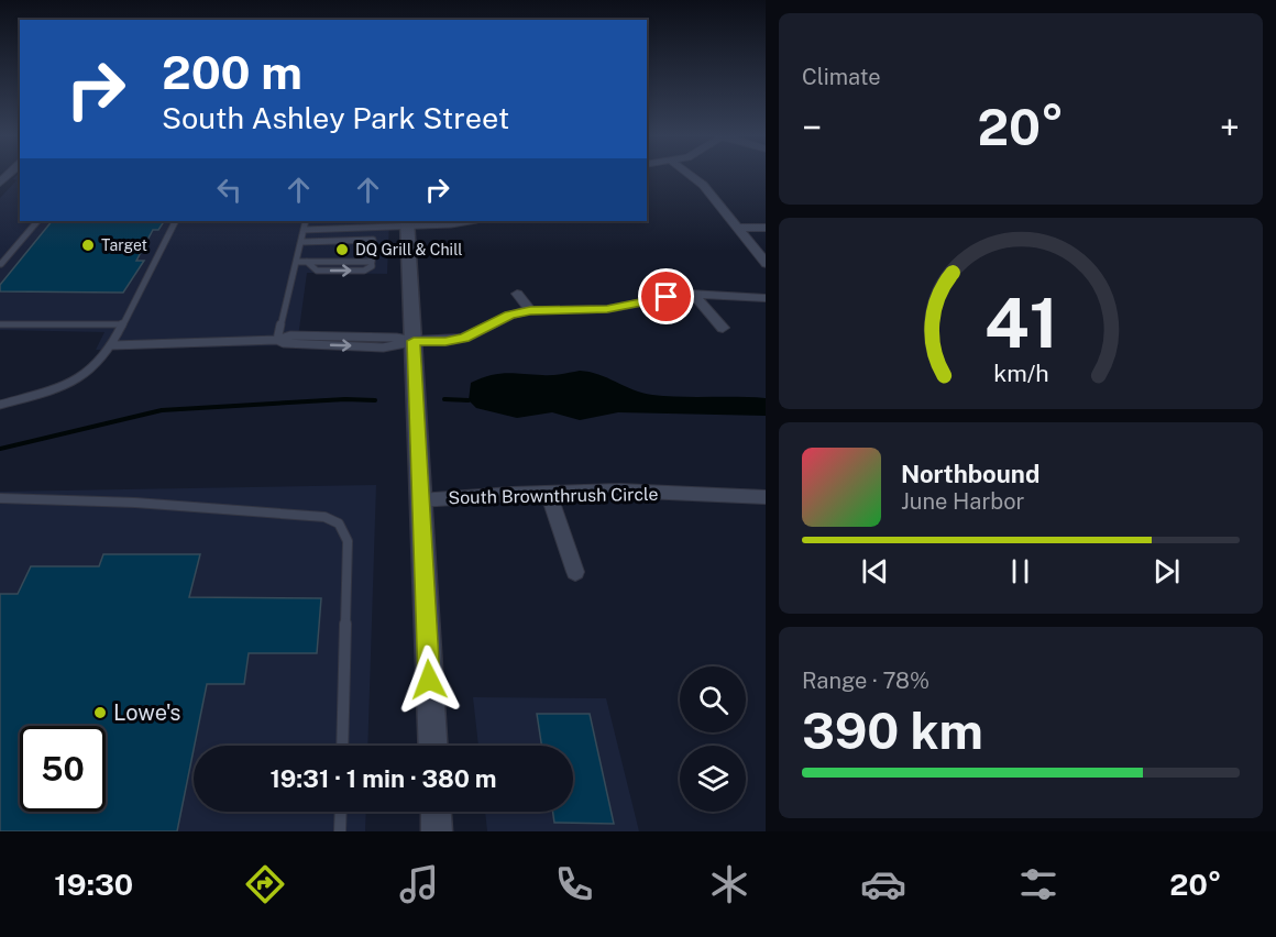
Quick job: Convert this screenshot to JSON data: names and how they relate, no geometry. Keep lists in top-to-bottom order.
{
  "streets": {
    "street": ["South Brownthrush Circle"]
  },
  "places": ["Target", "DQ Grill & Chill", "Lowe's"],
  "page": {
    "tile": [
      "Climate",
      ["Range · 78%", "390 km"]
    ],
    "turn": ["200 m", "South Ashley Park Street"],
    "heat": ["−", "20°", "+"],
    "song": ["Northbound", "June Harbor"],
    "limit": "50",
    "trip": "19:31 · 1 min · 380 m",
    "tabs": ["19:30", "20°"],
    "gauge": ["41", "km/h"]
  }
}
